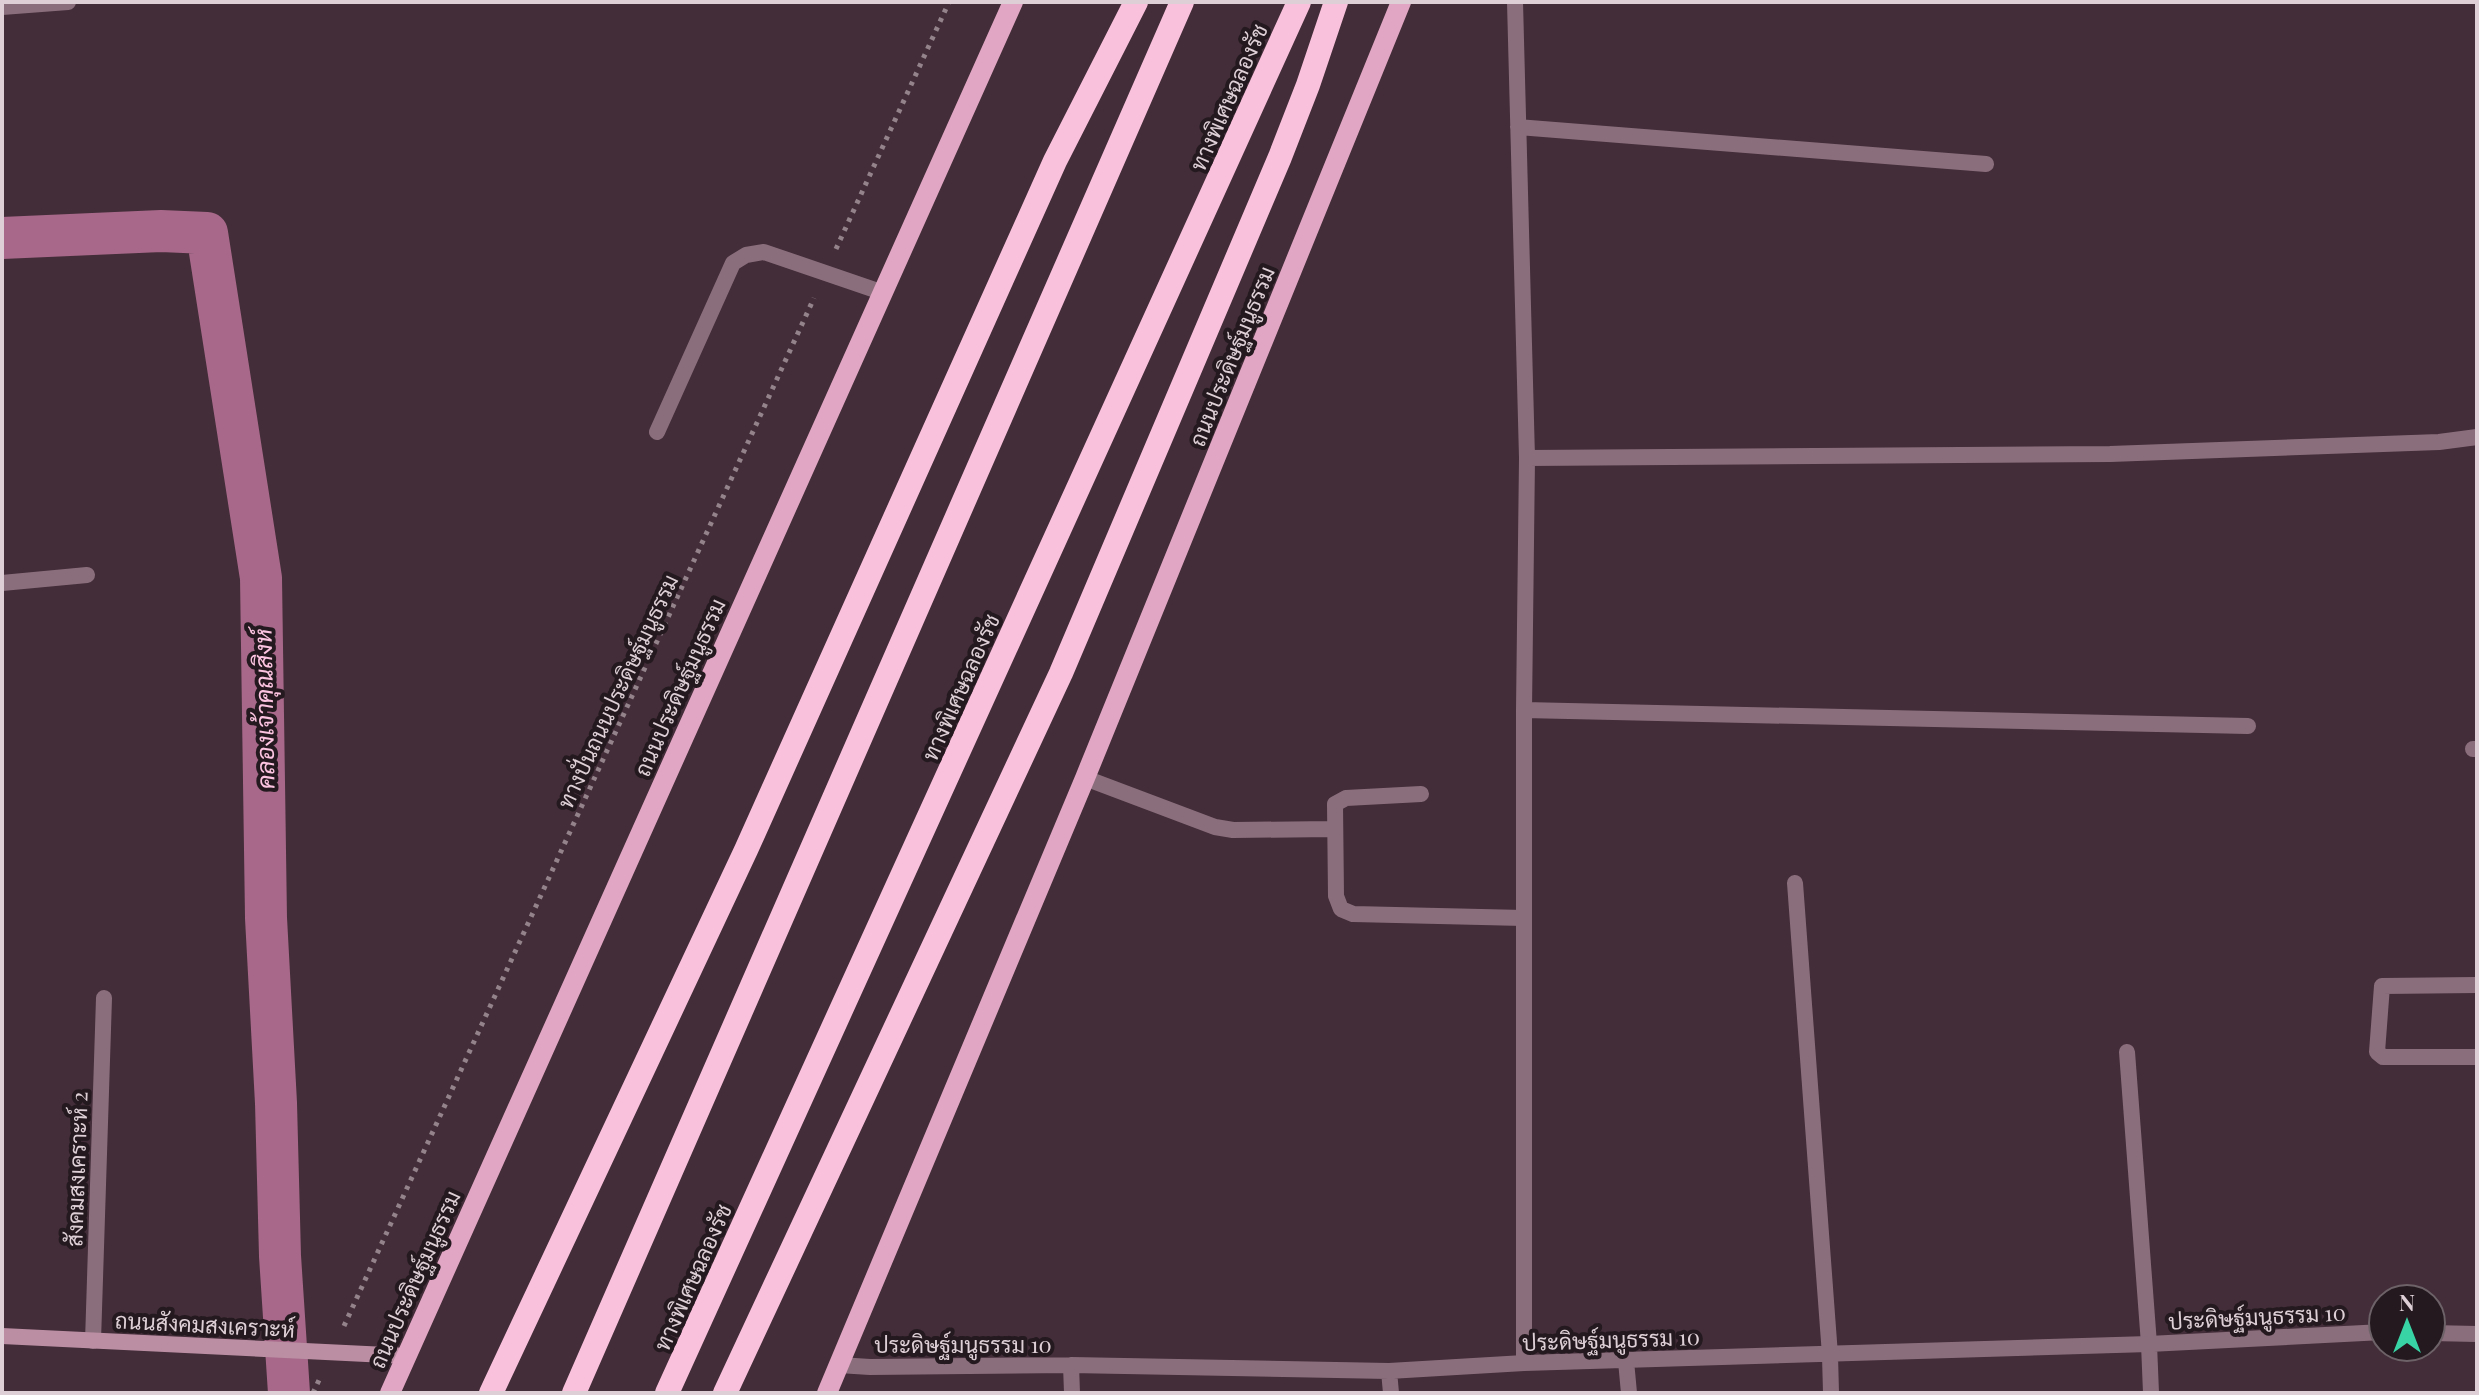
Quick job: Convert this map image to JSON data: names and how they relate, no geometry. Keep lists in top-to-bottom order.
{
  "streets": {
    "highway": ["ทางพิเศษฉลองรัช"],
    "main road": ["ถนนประดิษฐ์มนูธรรม", "ถนนสังคมสงเคราะห์"],
    "street": ["สังคมสงเคราะห์ 2", "ประดิษฐ์มนูธรรม 10"],
    "path": ["ทางปั่นถนนประดิษฐ์มนูธรรม"]
  },
  "crossings": [
    ["ถนนประดิษฐ์มนูธรรม", "ประดิษฐ์มนูธรรม 10"],
    ["ถนนประดิษฐ์มนูธรรม", "ถนนสังคมสงเคราะห์"],
    ["ทางปั่นถนนประดิษฐ์มนูธรรม", "ถนนสังคมสงเคราะห์"],
    ["สังคมสงเคราะห์ 2", "ถนนสังคมสงเคราะห์"]
  ],
  "water": ["คลองเจ้าคุณสิงห์"],
  "north": "top"
}
